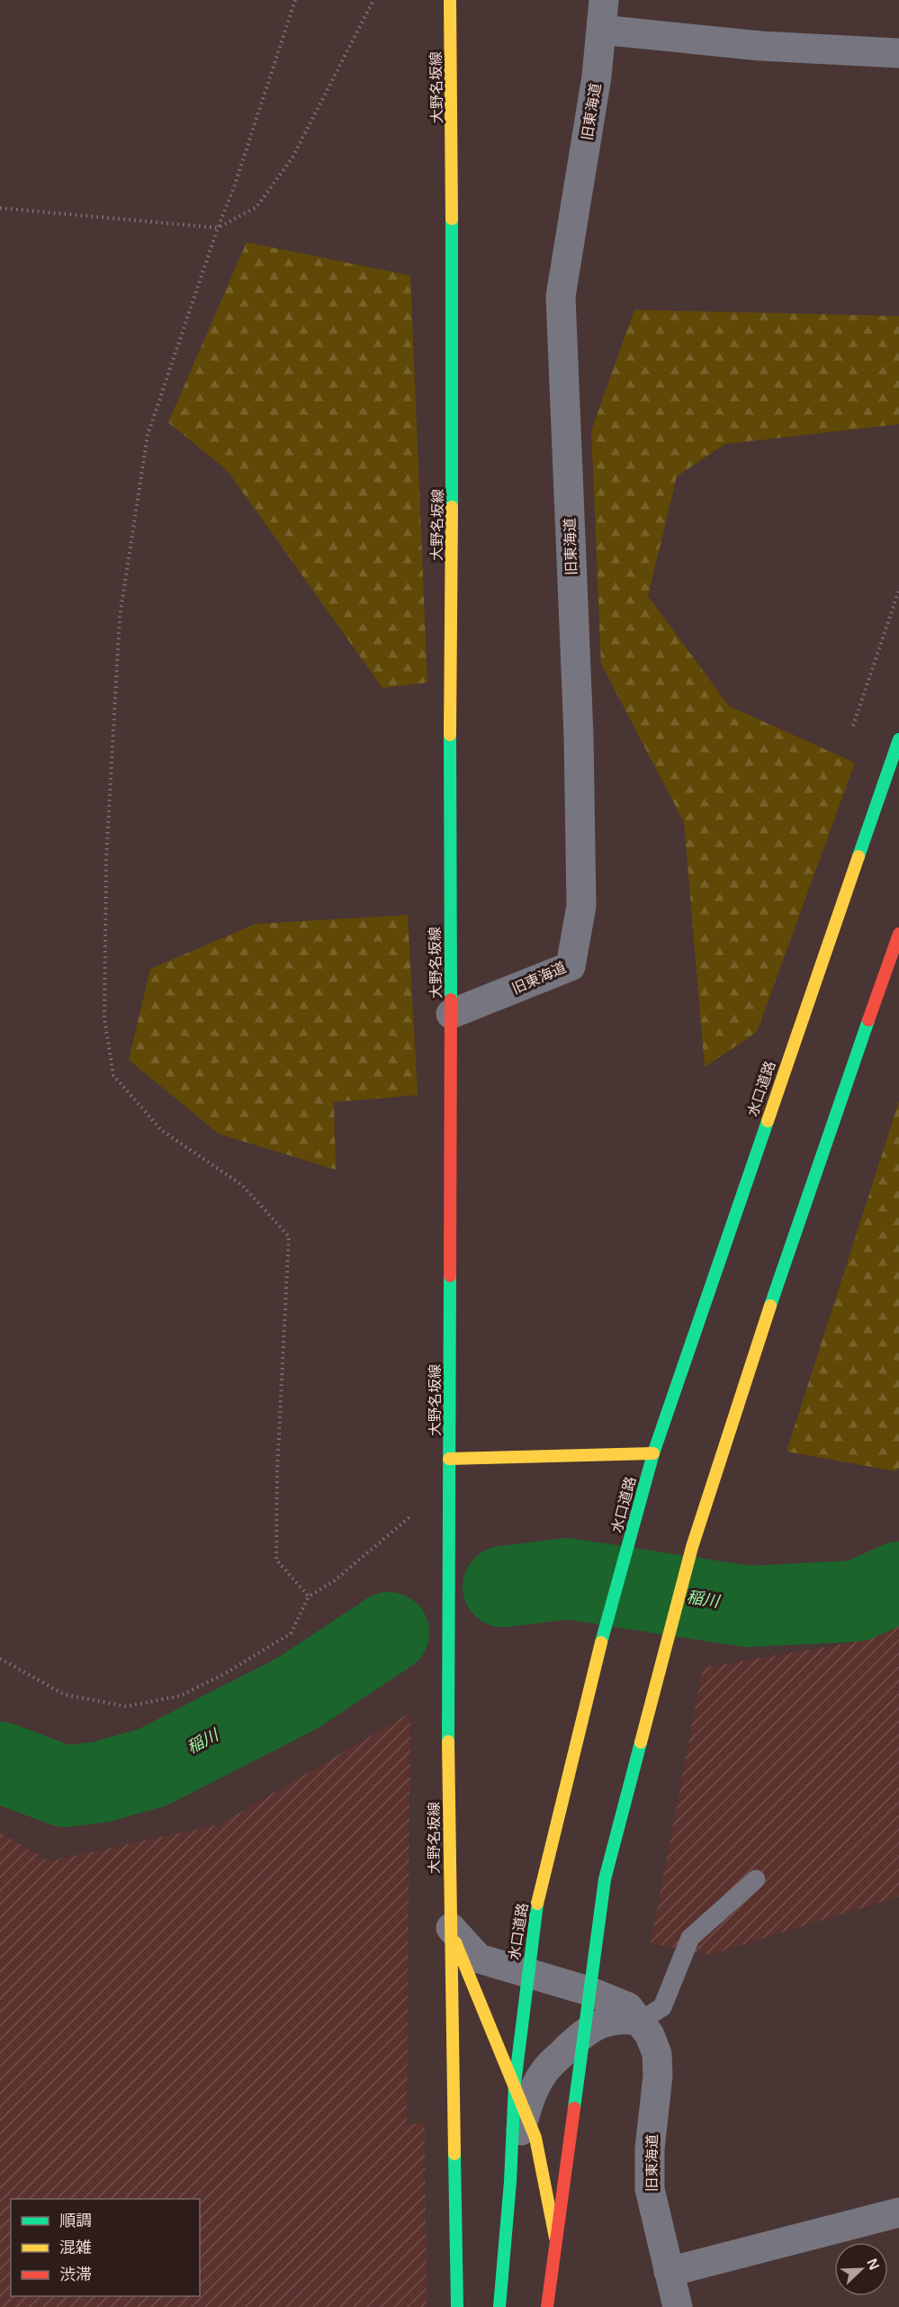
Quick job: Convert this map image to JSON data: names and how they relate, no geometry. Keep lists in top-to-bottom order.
{
  "streets": {
    "main road": ["大野名坂線", "水口道路"],
    "street": ["旧東海道"]
  },
  "crossings": [
    ["大野名坂線", "旧東海道"],
    ["旧東海道", "水口道路"]
  ],
  "water": ["稲川"],
  "legend": ["順調", "混雑", "渋滞"],
  "north": "top right"
}
